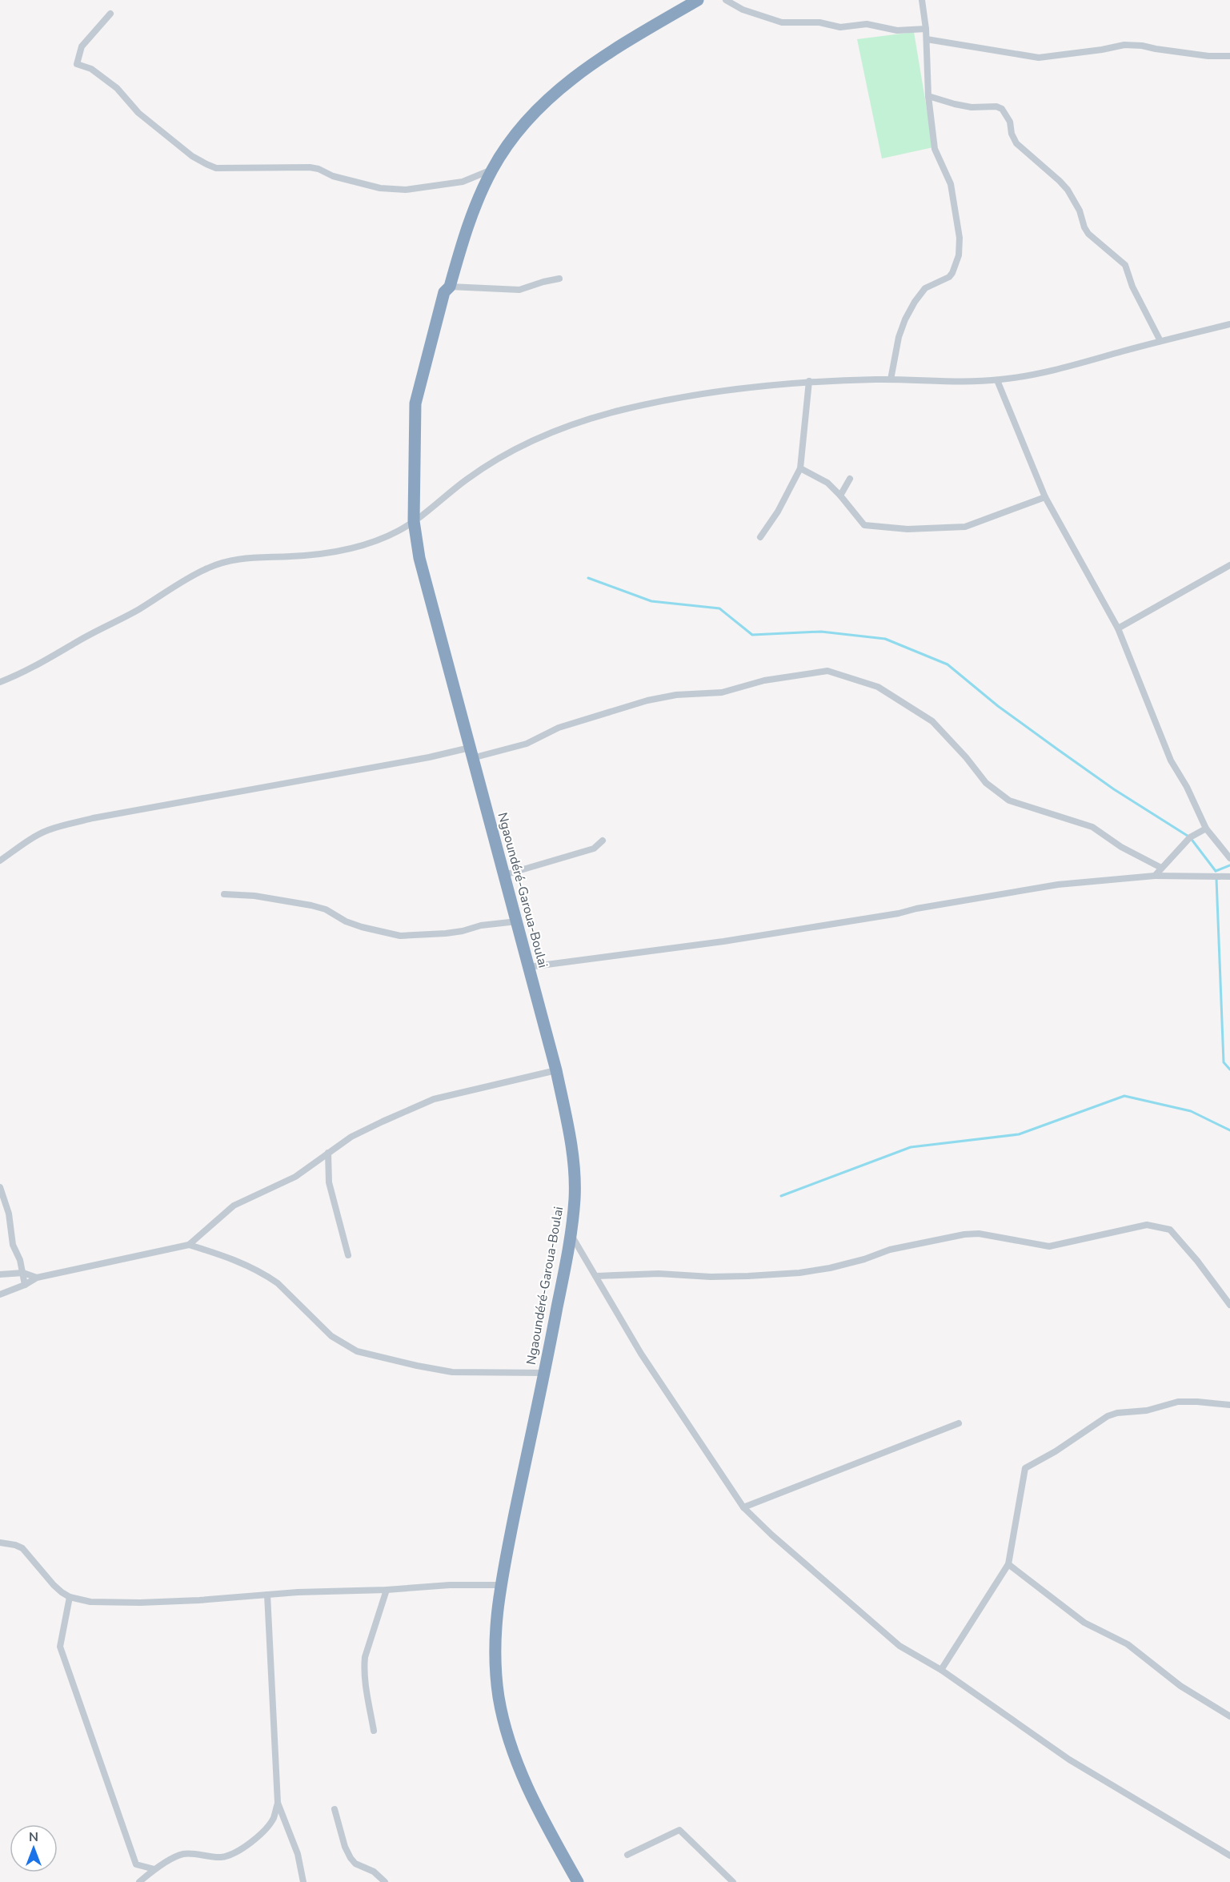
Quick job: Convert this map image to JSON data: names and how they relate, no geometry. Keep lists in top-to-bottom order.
{
  "streets": {
    "highway": ["Ngaoundéré-Garoua-Boulai"]
  },
  "north": "top"
}
